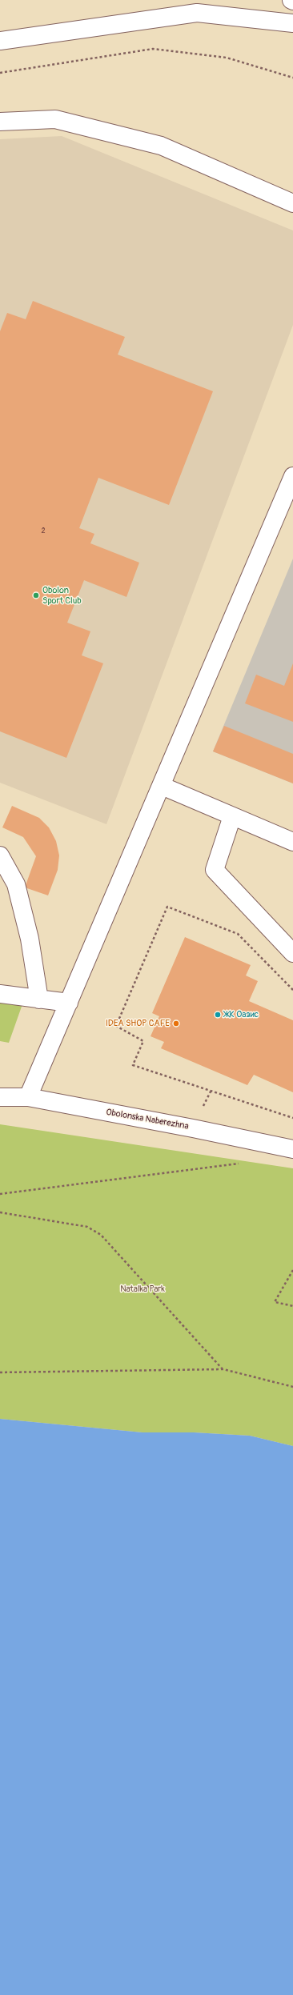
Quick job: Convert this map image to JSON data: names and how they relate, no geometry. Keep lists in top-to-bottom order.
{
  "streets": {
    "street": ["Obolonska Naberezhna"]
  },
  "parks": ["Natalka Park"],
  "places": ["Obolon Sport Club", "ЖК Оазис", "IDEA SHOP CAFE"],
  "house_numbers": ["2"]
}
